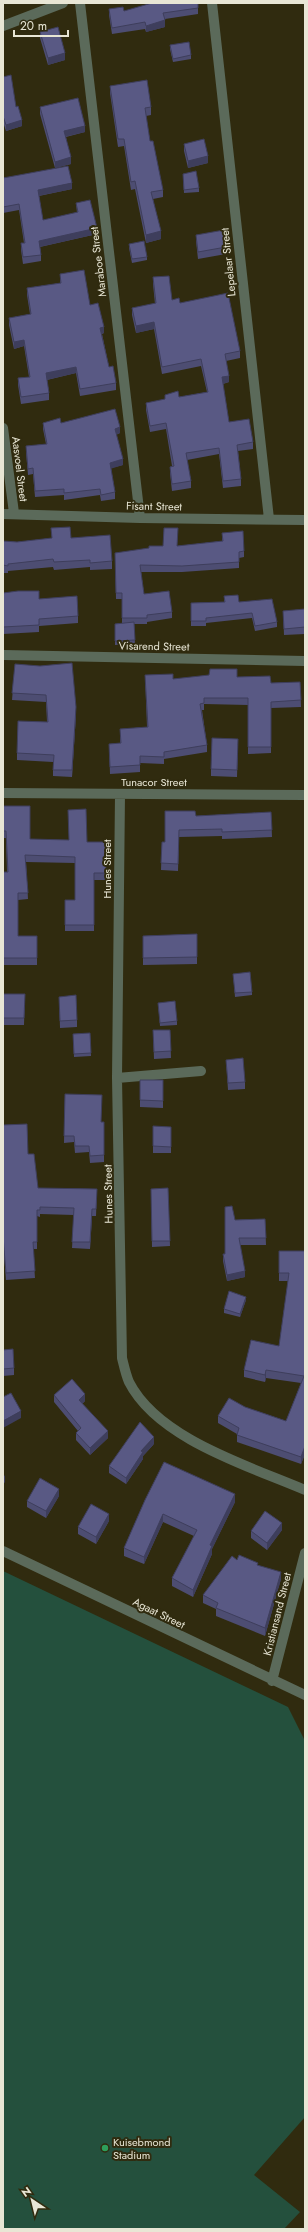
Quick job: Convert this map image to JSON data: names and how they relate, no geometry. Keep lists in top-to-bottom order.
{
  "streets": {
    "street": [
      "Maraboe Street",
      "Lepelaar Street",
      "Aasvoel Street",
      "Fisant Street",
      "Visarend Street",
      "Tunacor Street",
      "Hunes Street",
      "Agaat Street",
      "Kristiansand Street"
    ]
  },
  "crossings": [
    ["Maraboe Street", "Fisant Street"],
    ["Lepelaar Street", "Fisant Street"],
    ["Aasvoel Street", "Fisant Street"],
    ["Tunacor Street", "Hunes Street"],
    ["Agaat Street", "Kristiansand Street"]
  ],
  "places": ["Kuisebmond Stadium"],
  "scale_bar": "20 m",
  "north": "top left"
}
